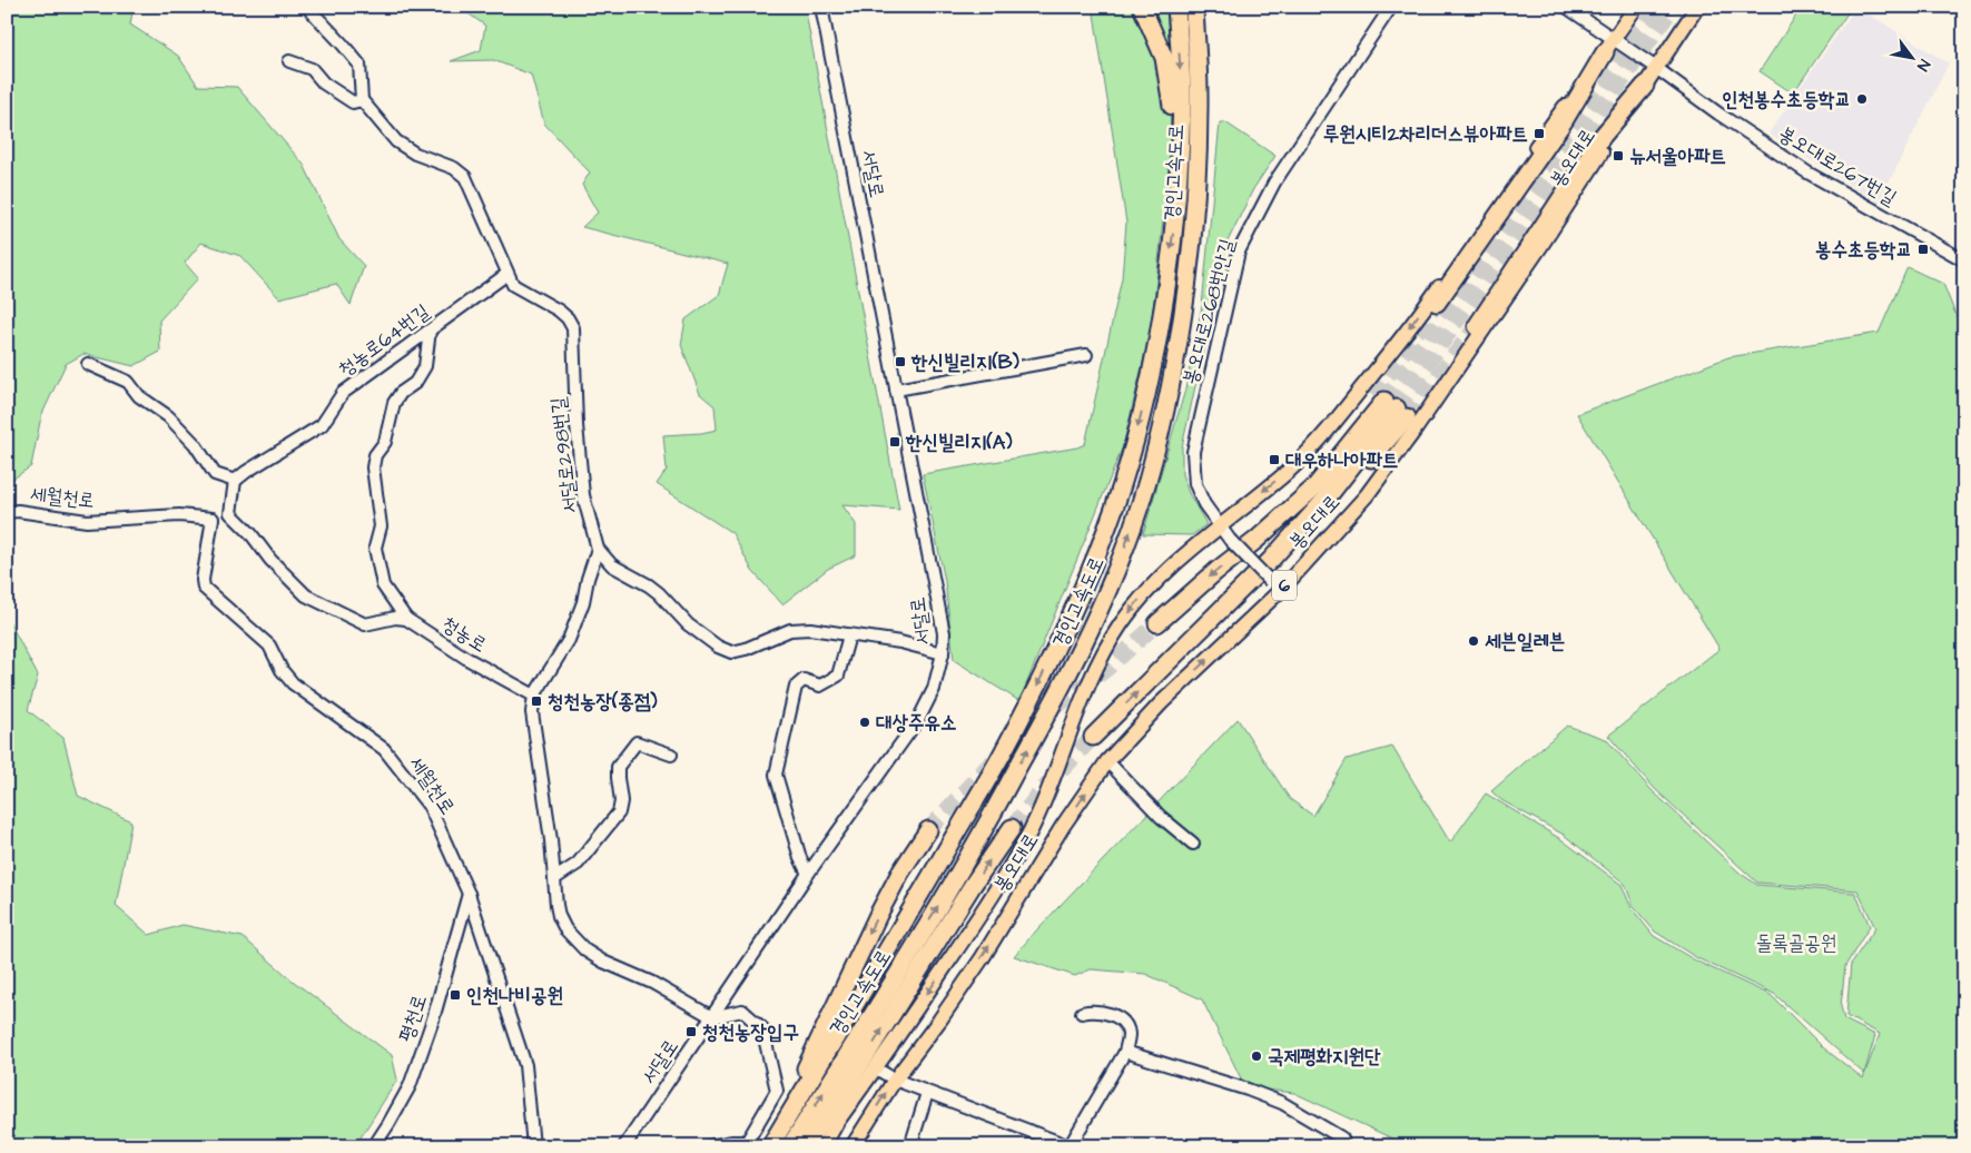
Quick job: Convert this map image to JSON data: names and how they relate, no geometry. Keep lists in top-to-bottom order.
{
  "streets": {
    "highway": ["봉오대로", "경인고속도로"],
    "main road": ["6"],
    "street": [
      "봉오대로267번길",
      "서달로",
      "봉오대로268번안길",
      "청농로64번길",
      "서달로298번길",
      "세월천로",
      "청농로",
      "평천로"
    ]
  },
  "crossings": [
    ["봉오대로", "봉오대로267번길"],
    ["봉오대로", "봉오대로268번안길"],
    ["서달로", "서달로298번길"],
    ["청농로64번길", "서달로298번길"],
    ["세월천로", "평천로"]
  ],
  "parks": ["돌록골공원"],
  "places": {
    "other": [
      "인천봉수초등학교",
      "세븐일레븐",
      "대상주유소",
      "국제평화지원단"
    ],
    "transit": [
      "루원시티2차리더스뷰아파트",
      "뉴서울아파트",
      "봉수초등학교",
      "한신빌리지(B)",
      "한신빌리지(A)",
      "대우하나아파트",
      "청천농장(종점)",
      "인천나비공원",
      "청천농장입구"
    ]
  },
  "north": "bottom right"
}
